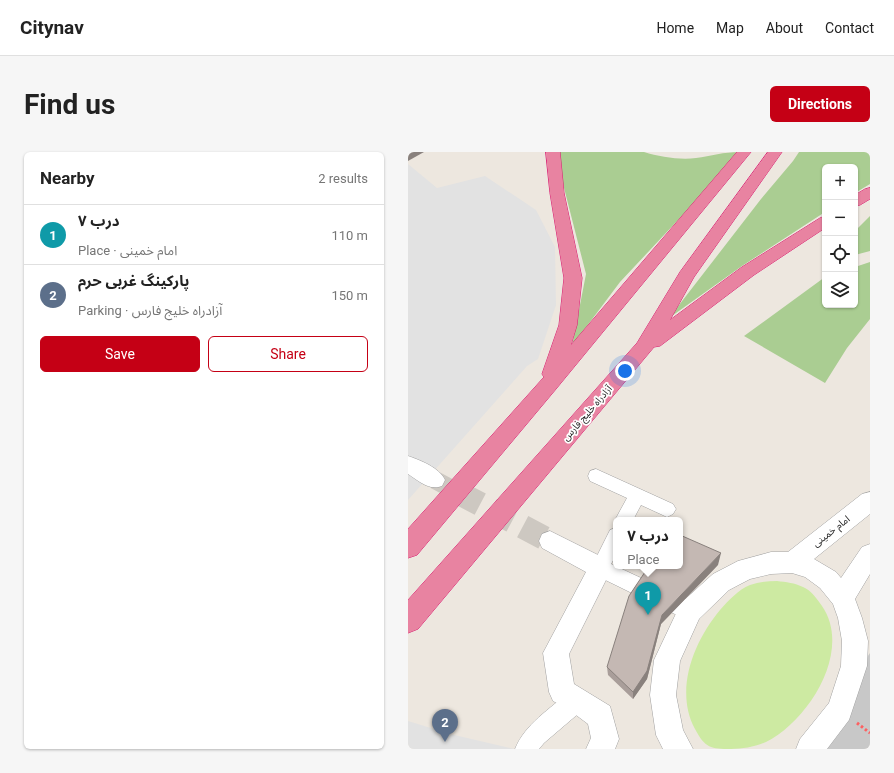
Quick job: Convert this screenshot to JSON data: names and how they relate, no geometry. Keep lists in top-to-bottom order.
{
  "streets": {
    "highway": ["آزادراه خلیج فارس"],
    "street": ["امام خمینی"]
  },
  "page": {
    "header": "Citynav",
    "nav": [
      "Home",
      "Map",
      "About",
      "Contact"
    ],
    "buttons": [
      "Directions",
      ["Save", "Share"]
    ],
    "title": "Find us",
    "heading": ["Nearby", "2 results"],
    "map_buttons": ["+", "−"],
    "list": [
      {
        "mark": "1",
        "name": "درب ۷",
        "note": "Place · امام خمینی",
        "value": "110 m"
      },
      {
        "mark": "2",
        "name": "پارکینگ غربی حرم",
        "note": "Parking · آزادراه خلیج فارس",
        "value": "150 m"
      }
    ],
    "popup": ["درب ۷", "Place"],
    "pins": ["1", "2"]
  }
}
